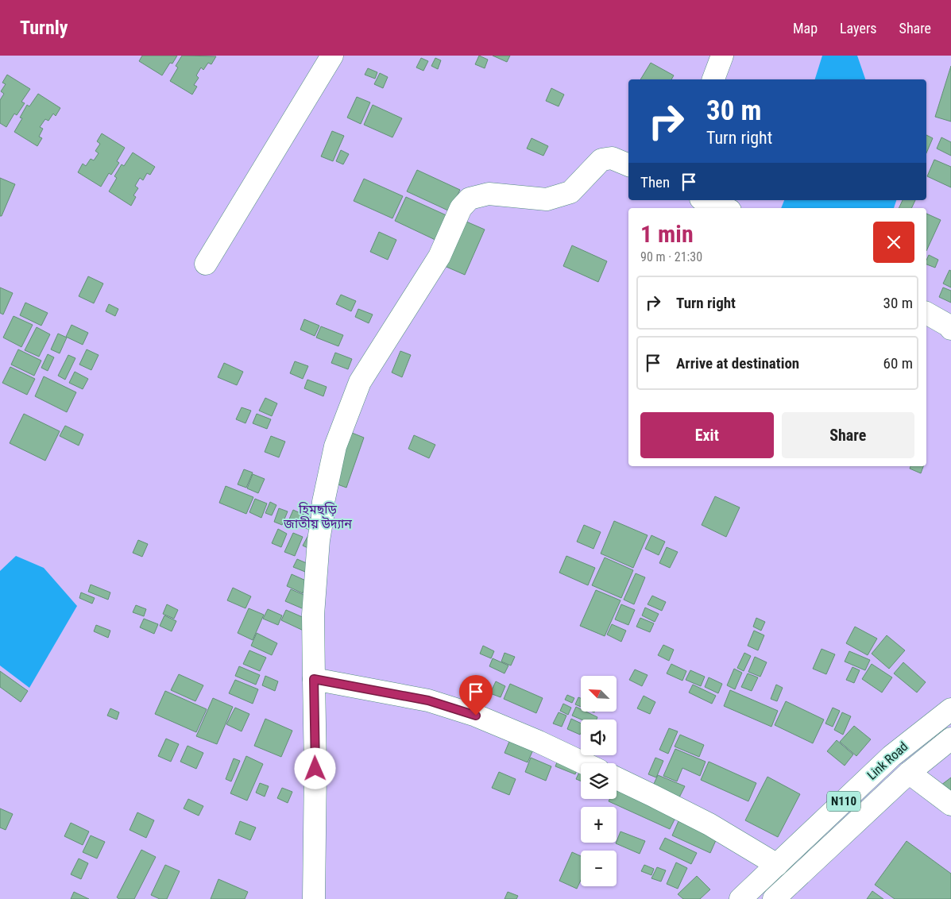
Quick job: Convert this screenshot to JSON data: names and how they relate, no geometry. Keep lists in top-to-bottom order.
{
  "streets": {
    "main road": ["Link Road", "N110"]
  },
  "parks": ["হিমছড়ি জাতীয় উদ্যান"],
  "north": "top left",
  "page": {
    "header": "Turnly",
    "nav": ["Map", "Layers", "Share"],
    "turn": ["30 m", "Turn right"],
    "then": "Then",
    "heading": ["1 min", "90 m · 21:30"],
    "list": [
      {
        "name": "Turn right",
        "value": "30 m"
      },
      {
        "name": "Arrive at destination",
        "value": "60 m"
      }
    ],
    "buttons": ["Exit", "Share"],
    "map_buttons": ["+", "−"]
  }
}
